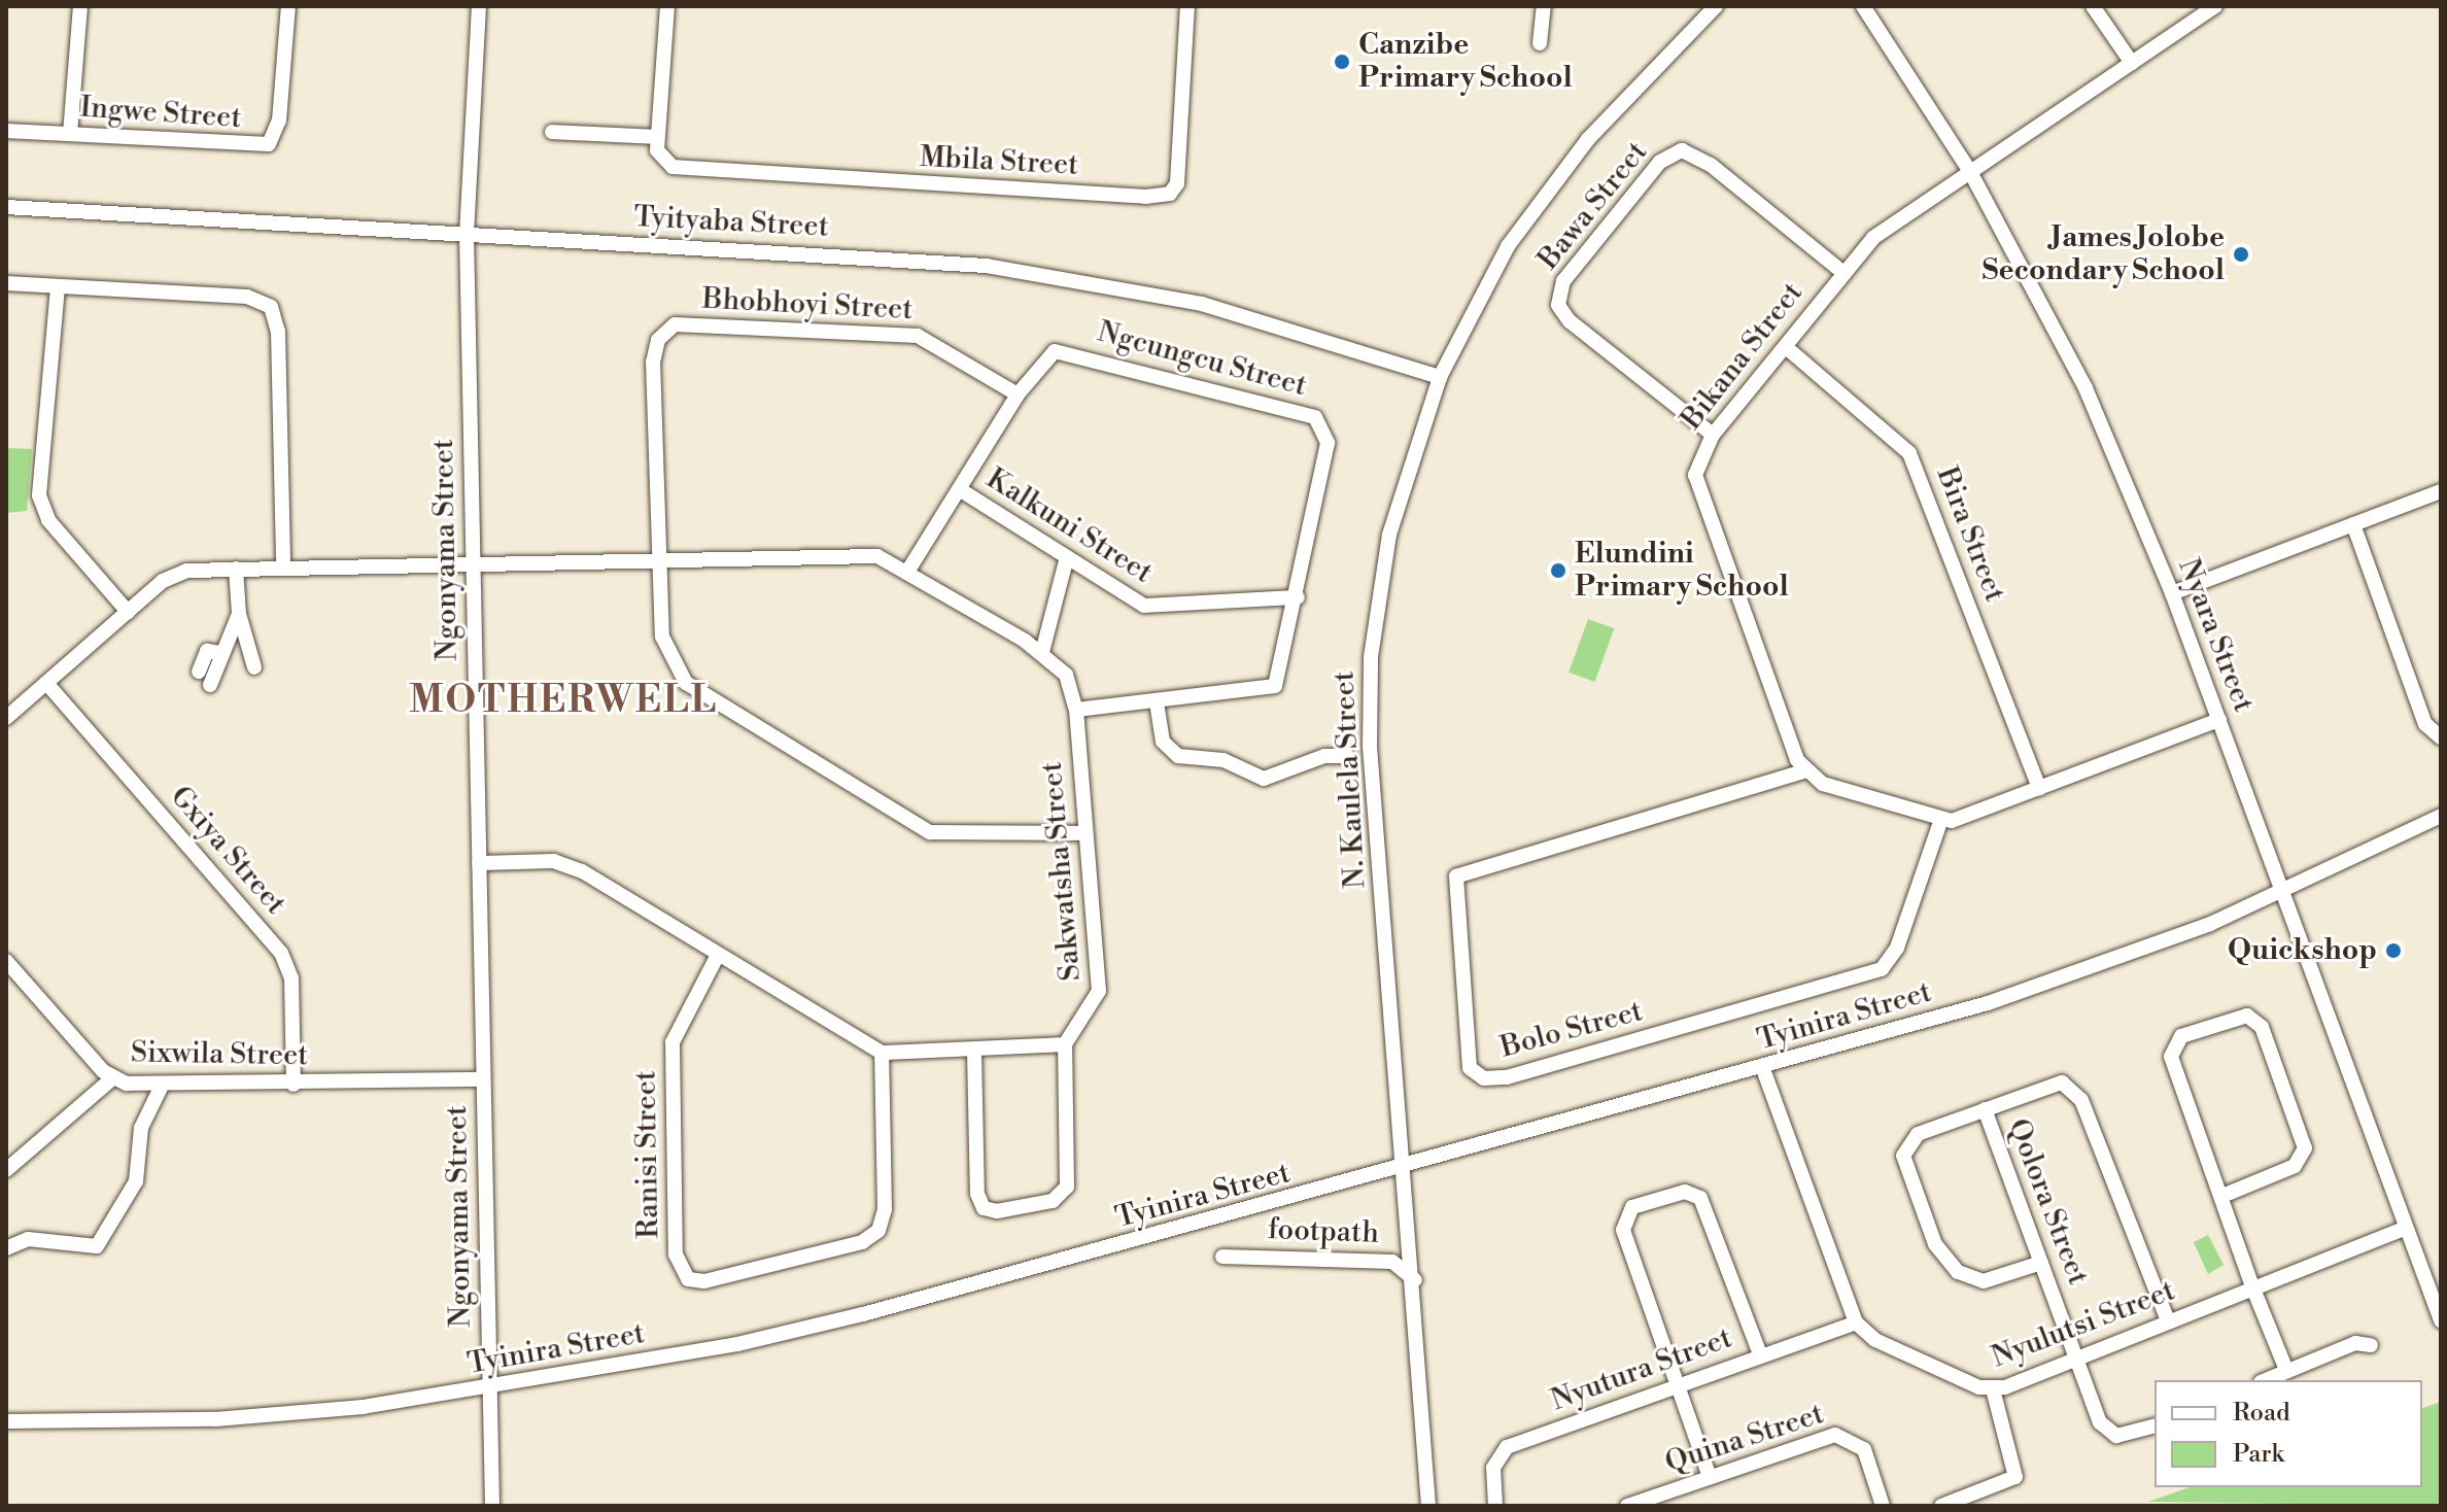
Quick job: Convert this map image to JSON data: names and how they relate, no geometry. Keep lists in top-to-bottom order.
{
  "streets": {
    "street": [
      "Ingwe Street",
      "Mbila Street",
      "Bawa Street",
      "Tyityaba Street",
      "Bhobhoyi Street",
      "Bikana Street",
      "Ngcungcu Street",
      "Kalkuni Street",
      "Bira Street",
      "Ngonyama Street",
      "Nyara Street",
      "N. Kaulela Street",
      "Gxiya Street",
      "Sakwatsha Street",
      "Tyinira Street",
      "Bolo Street",
      "Sixwila Street",
      "Ranisi Street",
      "Qolora Street",
      "footpath",
      "Nyulutsi Street",
      "Nyutura Street",
      "Quina Street"
    ]
  },
  "crossings": [
    ["Bawa Street", "Bikana Street"],
    ["Tyityaba Street", "Ngonyama Street"],
    ["Tyityaba Street", "N. Kaulela Street"],
    ["Bhobhoyi Street", "Ngcungcu Street"],
    ["Bhobhoyi Street", "Sakwatsha Street"],
    ["Bikana Street", "Bira Street"],
    ["Bikana Street", "Nyara Street"],
    ["Bikana Street", "Bolo Street"],
    ["Ngcungcu Street", "Kalkuni Street"],
    ["Ngcungcu Street", "Sakwatsha Street"],
    ["Ngonyama Street", "Sakwatsha Street"],
    ["Ngonyama Street", "Tyinira Street"],
    ["Ngonyama Street", "Sixwila Street"],
    ["Nyara Street", "Tyinira Street"],
    ["Nyara Street", "Nyulutsi Street"],
    ["N. Kaulela Street", "Tyinira Street"],
    ["N. Kaulela Street", "footpath"],
    ["Gxiya Street", "Sixwila Street"],
    ["Qolora Street", "Nyulutsi Street"],
    ["Nyulutsi Street", "Nyutura Street"]
  ],
  "districts": ["MOTHERWELL"],
  "places": [
    "Canzibe Primary School",
    "James Jolobe Secondary School",
    "Elundini Primary School",
    "Quickshop"
  ],
  "legend": ["Road", "Park"]
}
